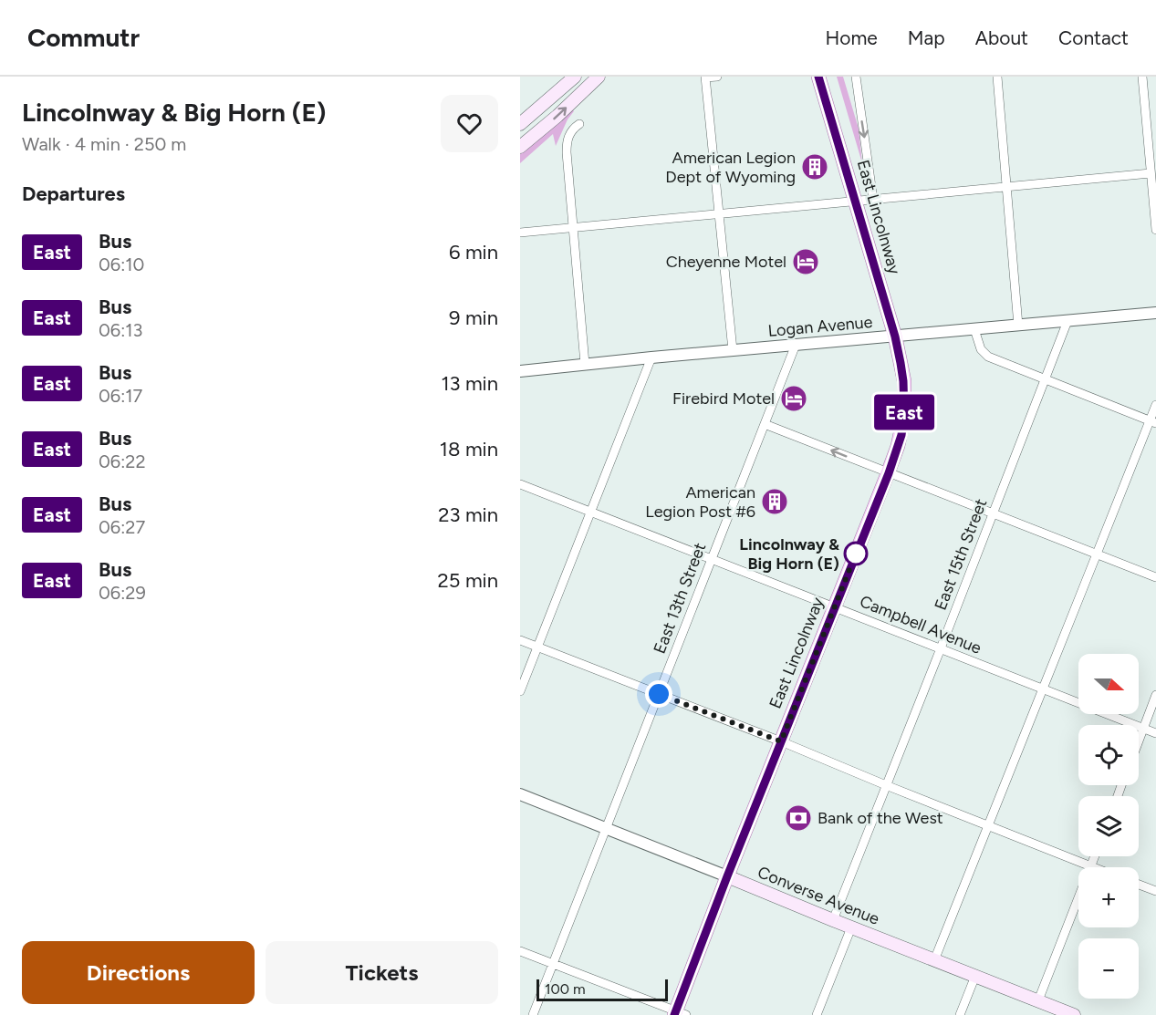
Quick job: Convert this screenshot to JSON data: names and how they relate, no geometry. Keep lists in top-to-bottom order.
{
  "streets": {
    "main road": ["East Lincolnway", "Converse Avenue"],
    "street": [
      "Logan Avenue",
      "East 15th Street",
      "East 13th Street",
      "Campbell Avenue"
    ]
  },
  "crossings": [
    ["East Lincolnway", "Logan Avenue"],
    ["East Lincolnway", "Campbell Avenue"],
    ["East Lincolnway", "Converse Avenue"],
    ["Logan Avenue", "East 15th Street"],
    ["Logan Avenue", "East 13th Street"],
    ["East 15th Street", "Campbell Avenue"],
    ["East 15th Street", "Converse Avenue"],
    ["East 13th Street", "Campbell Avenue"],
    ["East 13th Street", "Converse Avenue"]
  ],
  "places": {
    "building": ["American Legion Dept of Wyoming", "American Legion Post #6"],
    "hotel": ["Cheyenne Motel", "Firebird Motel"],
    "other": ["Lincolnway & Big Horn (E)"],
    "bank": ["Bank of the West"]
  },
  "lines": ["bus line East"],
  "scale_bar": "100 m",
  "north": "right",
  "page": {
    "header": "Commutr",
    "nav": [
      "Home",
      "Map",
      "About",
      "Contact"
    ],
    "heading": [
      ["Lincolnway & Big Horn (E)", "Walk · 4 min · 250 m"],
      "Departures"
    ],
    "on_map": "East",
    "list": [
      {
        "mark": "East",
        "name": "Bus",
        "note": "06:10",
        "value": "6 min"
      },
      {
        "mark": "East",
        "name": "Bus",
        "note": "06:13",
        "value": "9 min"
      },
      {
        "mark": "East",
        "name": "Bus",
        "note": "06:17",
        "value": "13 min"
      },
      {
        "mark": "East",
        "name": "Bus",
        "note": "06:22",
        "value": "18 min"
      },
      {
        "mark": "East",
        "name": "Bus",
        "note": "06:27",
        "value": "23 min"
      },
      {
        "mark": "East",
        "name": "Bus",
        "note": "06:29",
        "value": "25 min"
      }
    ],
    "map_buttons": ["+", "−"],
    "buttons": ["Directions", "Tickets"],
    "scale": "100 m"
  }
}
